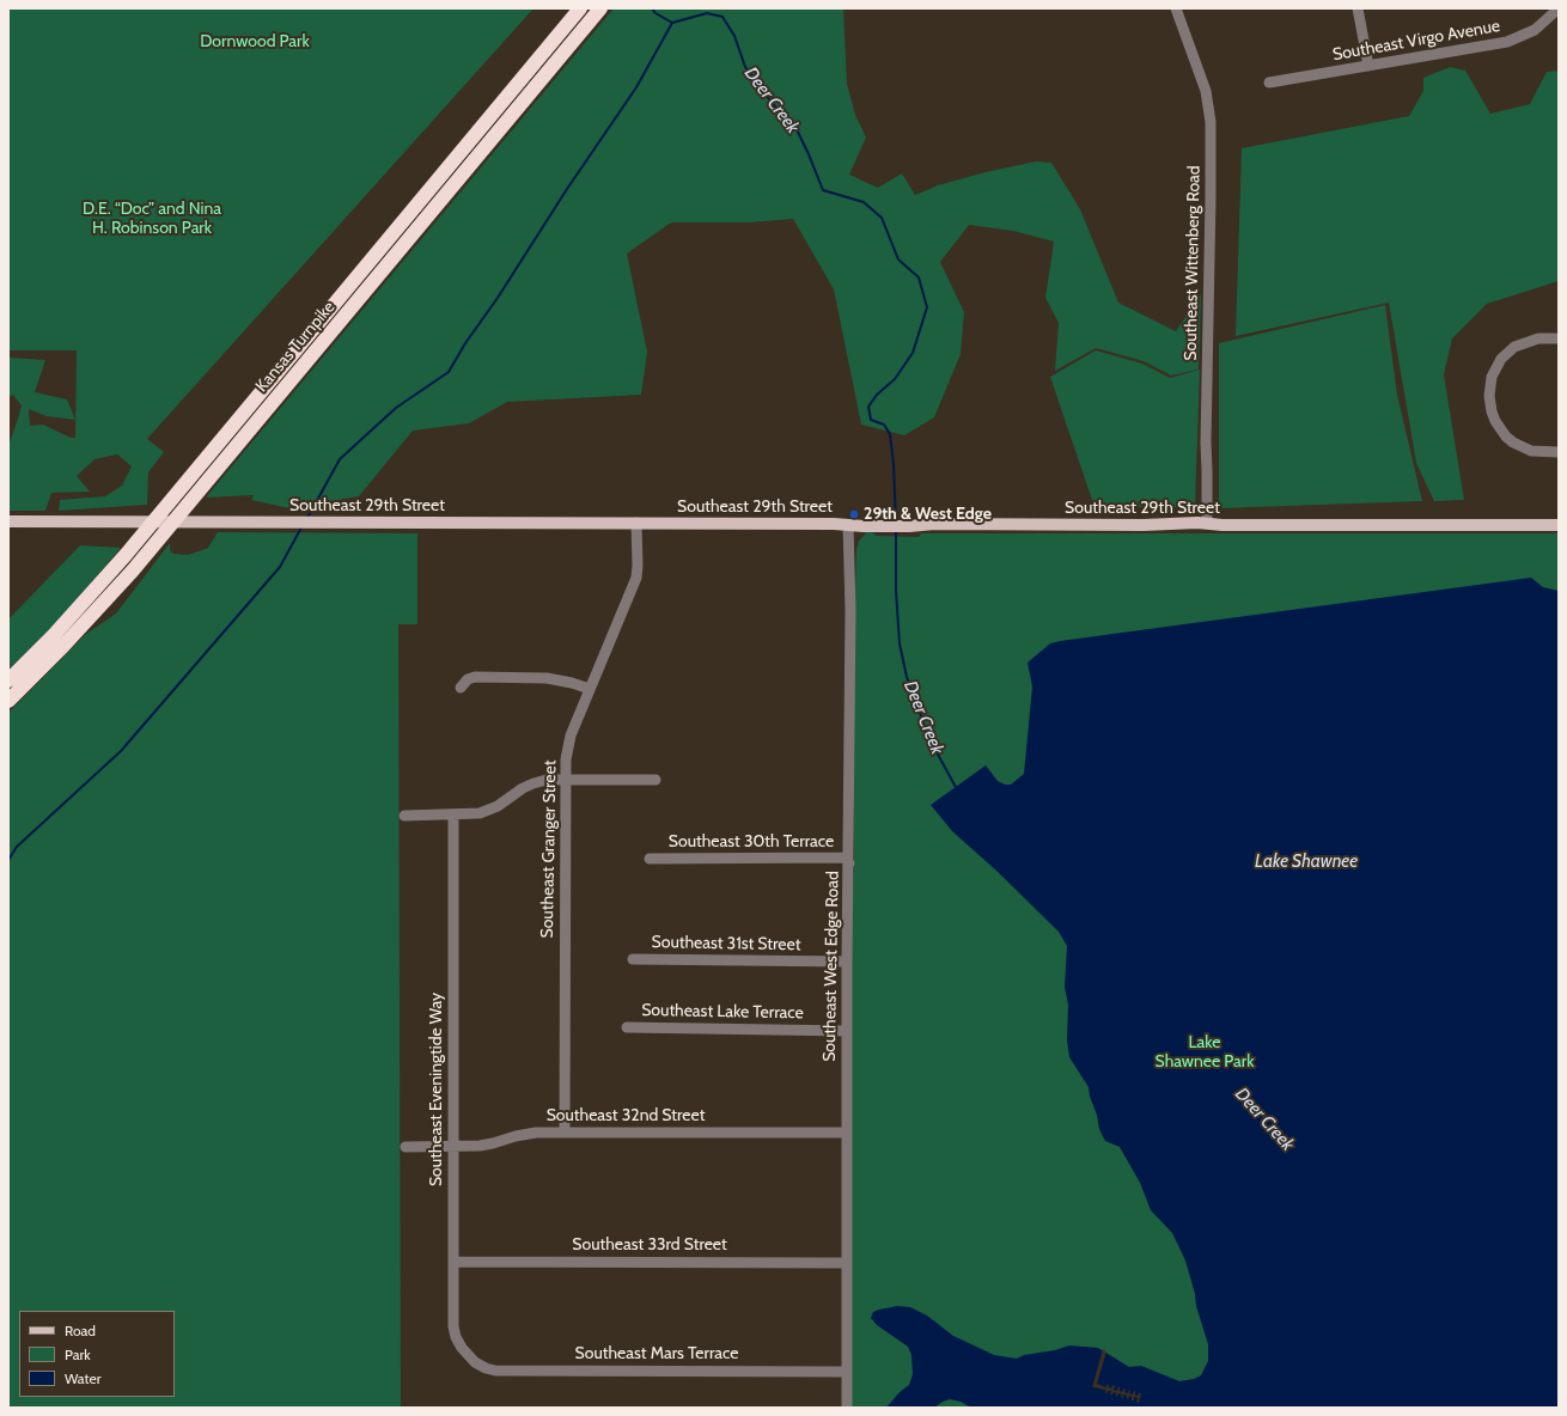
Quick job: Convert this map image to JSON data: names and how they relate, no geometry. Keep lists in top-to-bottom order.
{
  "streets": {
    "highway": ["Kansas Turnpike"],
    "main road": ["Southeast 29th Street"],
    "street": [
      "Southeast Virgo Avenue",
      "Southeast Wittenberg Road",
      "Southeast 30th Terrace",
      "Southeast Granger Street",
      "Southeast 31st Street",
      "Southeast West Edge Road",
      "Southeast Lake Terrace",
      "Southeast Eveningtide Way",
      "Southeast 32nd Street",
      "Southeast 33rd Street",
      "Southeast Mars Terrace"
    ]
  },
  "crossings": [
    ["Southeast Wittenberg Road", "Southeast 29th Street"],
    ["Southeast 29th Street", "Southeast Granger Street"],
    ["Southeast 29th Street", "Southeast West Edge Road"],
    ["Southeast 30th Terrace", "Southeast West Edge Road"],
    ["Southeast Granger Street", "Southeast 32nd Street"],
    ["Southeast 31st Street", "Southeast West Edge Road"],
    ["Southeast West Edge Road", "Southeast Lake Terrace"],
    ["Southeast West Edge Road", "Southeast 32nd Street"],
    ["Southeast West Edge Road", "Southeast 33rd Street"],
    ["Southeast West Edge Road", "Southeast Mars Terrace"],
    ["Southeast Eveningtide Way", "Southeast 32nd Street"],
    ["Southeast Eveningtide Way", "Southeast 33rd Street"],
    ["Southeast Eveningtide Way", "Southeast Mars Terrace"]
  ],
  "water": ["Deer Creek", "Lake Shawnee"],
  "parks": ["Dornwood Park", "D.E. “Doc” and Nina H. Robinson Park", "Lake Shawnee Park"],
  "places": ["29th & West Edge"],
  "legend": ["Road", "Park", "Water"]
}
